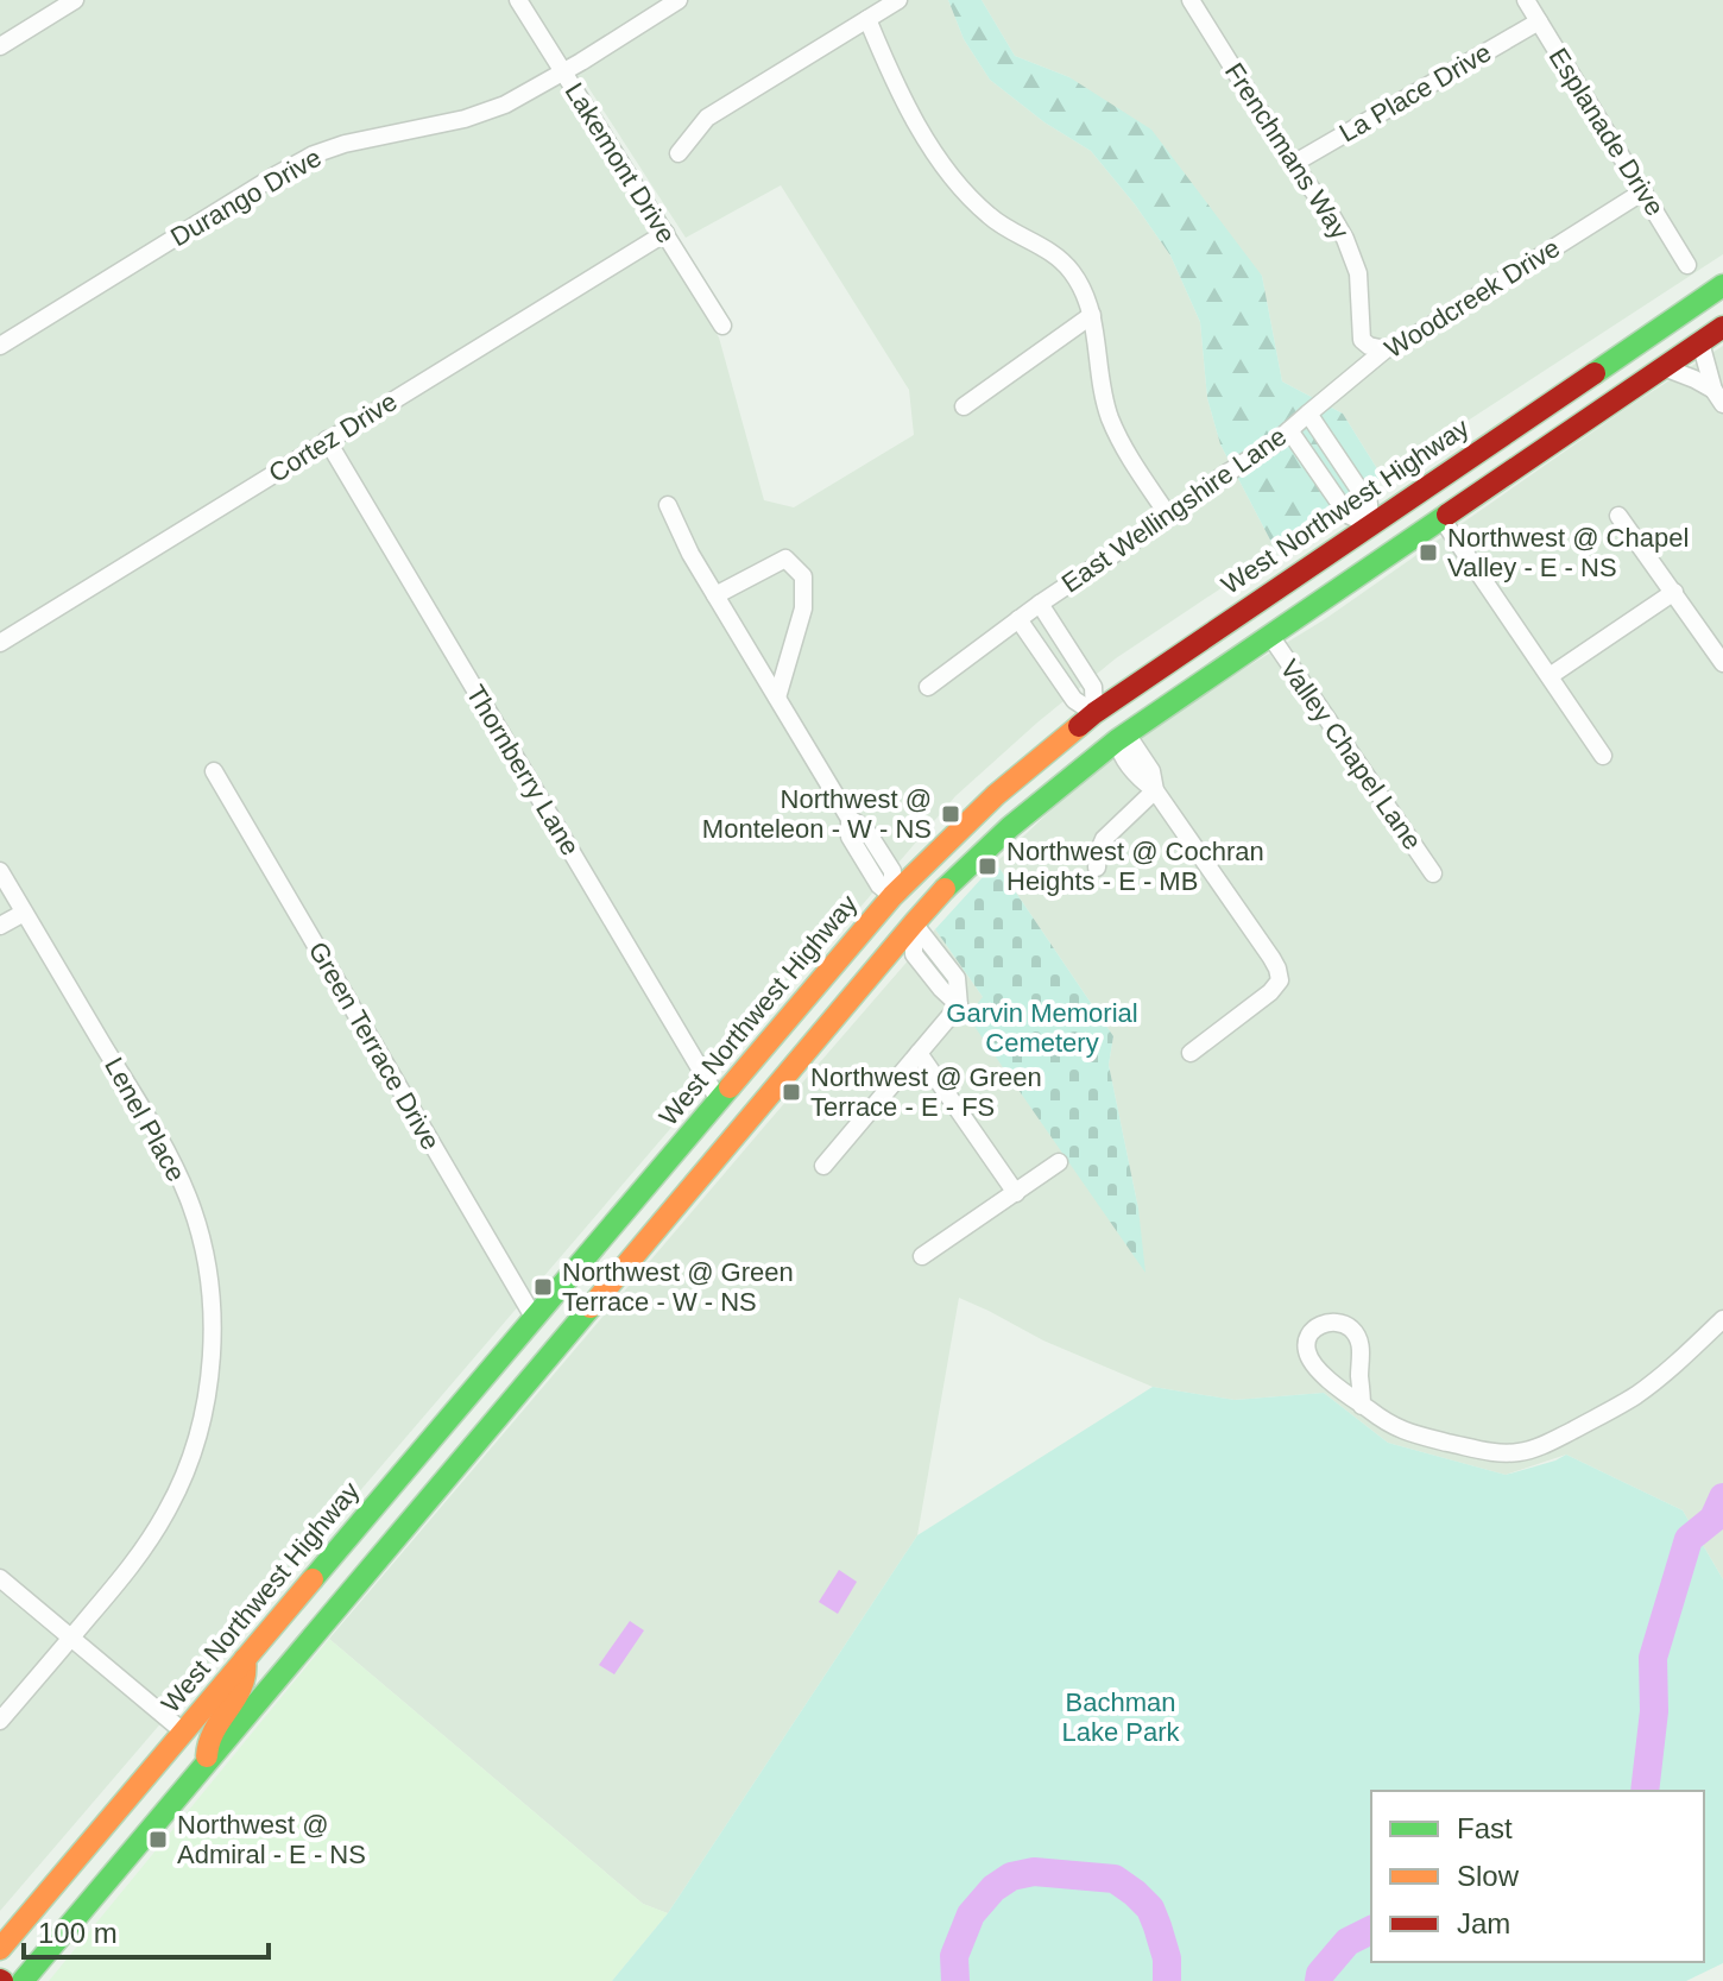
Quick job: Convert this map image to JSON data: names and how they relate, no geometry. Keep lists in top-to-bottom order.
{
  "streets": {
    "main road": ["West Northwest Highway"],
    "street": [
      "La Place Drive",
      "Esplanade Drive",
      "Frenchmans Way",
      "Lakemont Drive",
      "Durango Drive",
      "Woodcreek Drive",
      "Cortez Drive",
      "East Wellingshire Lane",
      "Valley Chapel Lane",
      "Thornberry Lane",
      "Green Terrace Drive",
      "Lenel Place"
    ]
  },
  "crossings": [
    ["La Place Drive", "Esplanade Drive"],
    ["La Place Drive", "Frenchmans Way"],
    ["Esplanade Drive", "Woodcreek Drive"],
    ["Frenchmans Way", "Woodcreek Drive"],
    ["Lakemont Drive", "Durango Drive"],
    ["Lakemont Drive", "Cortez Drive"],
    ["Woodcreek Drive", "East Wellingshire Lane"],
    ["Cortez Drive", "Thornberry Lane"],
    ["West Northwest Highway", "Thornberry Lane"],
    ["West Northwest Highway", "Green Terrace Drive"]
  ],
  "parks": ["Garvin Memorial Cemetery", "Bachman Lake Park"],
  "places": {
    "transit": [
      "Northwest @ Chapel Valley - E - NS",
      "Northwest @ Monteleon - W - NS",
      "Northwest @ Cochran Heights - E - MB",
      "Northwest @ Green Terrace - E - FS",
      "Northwest @ Green Terrace - W - NS",
      "Northwest @ Admiral - E - NS"
    ]
  },
  "legend": ["Fast", "Slow", "Jam"],
  "scale_bar": "100 m"
}
